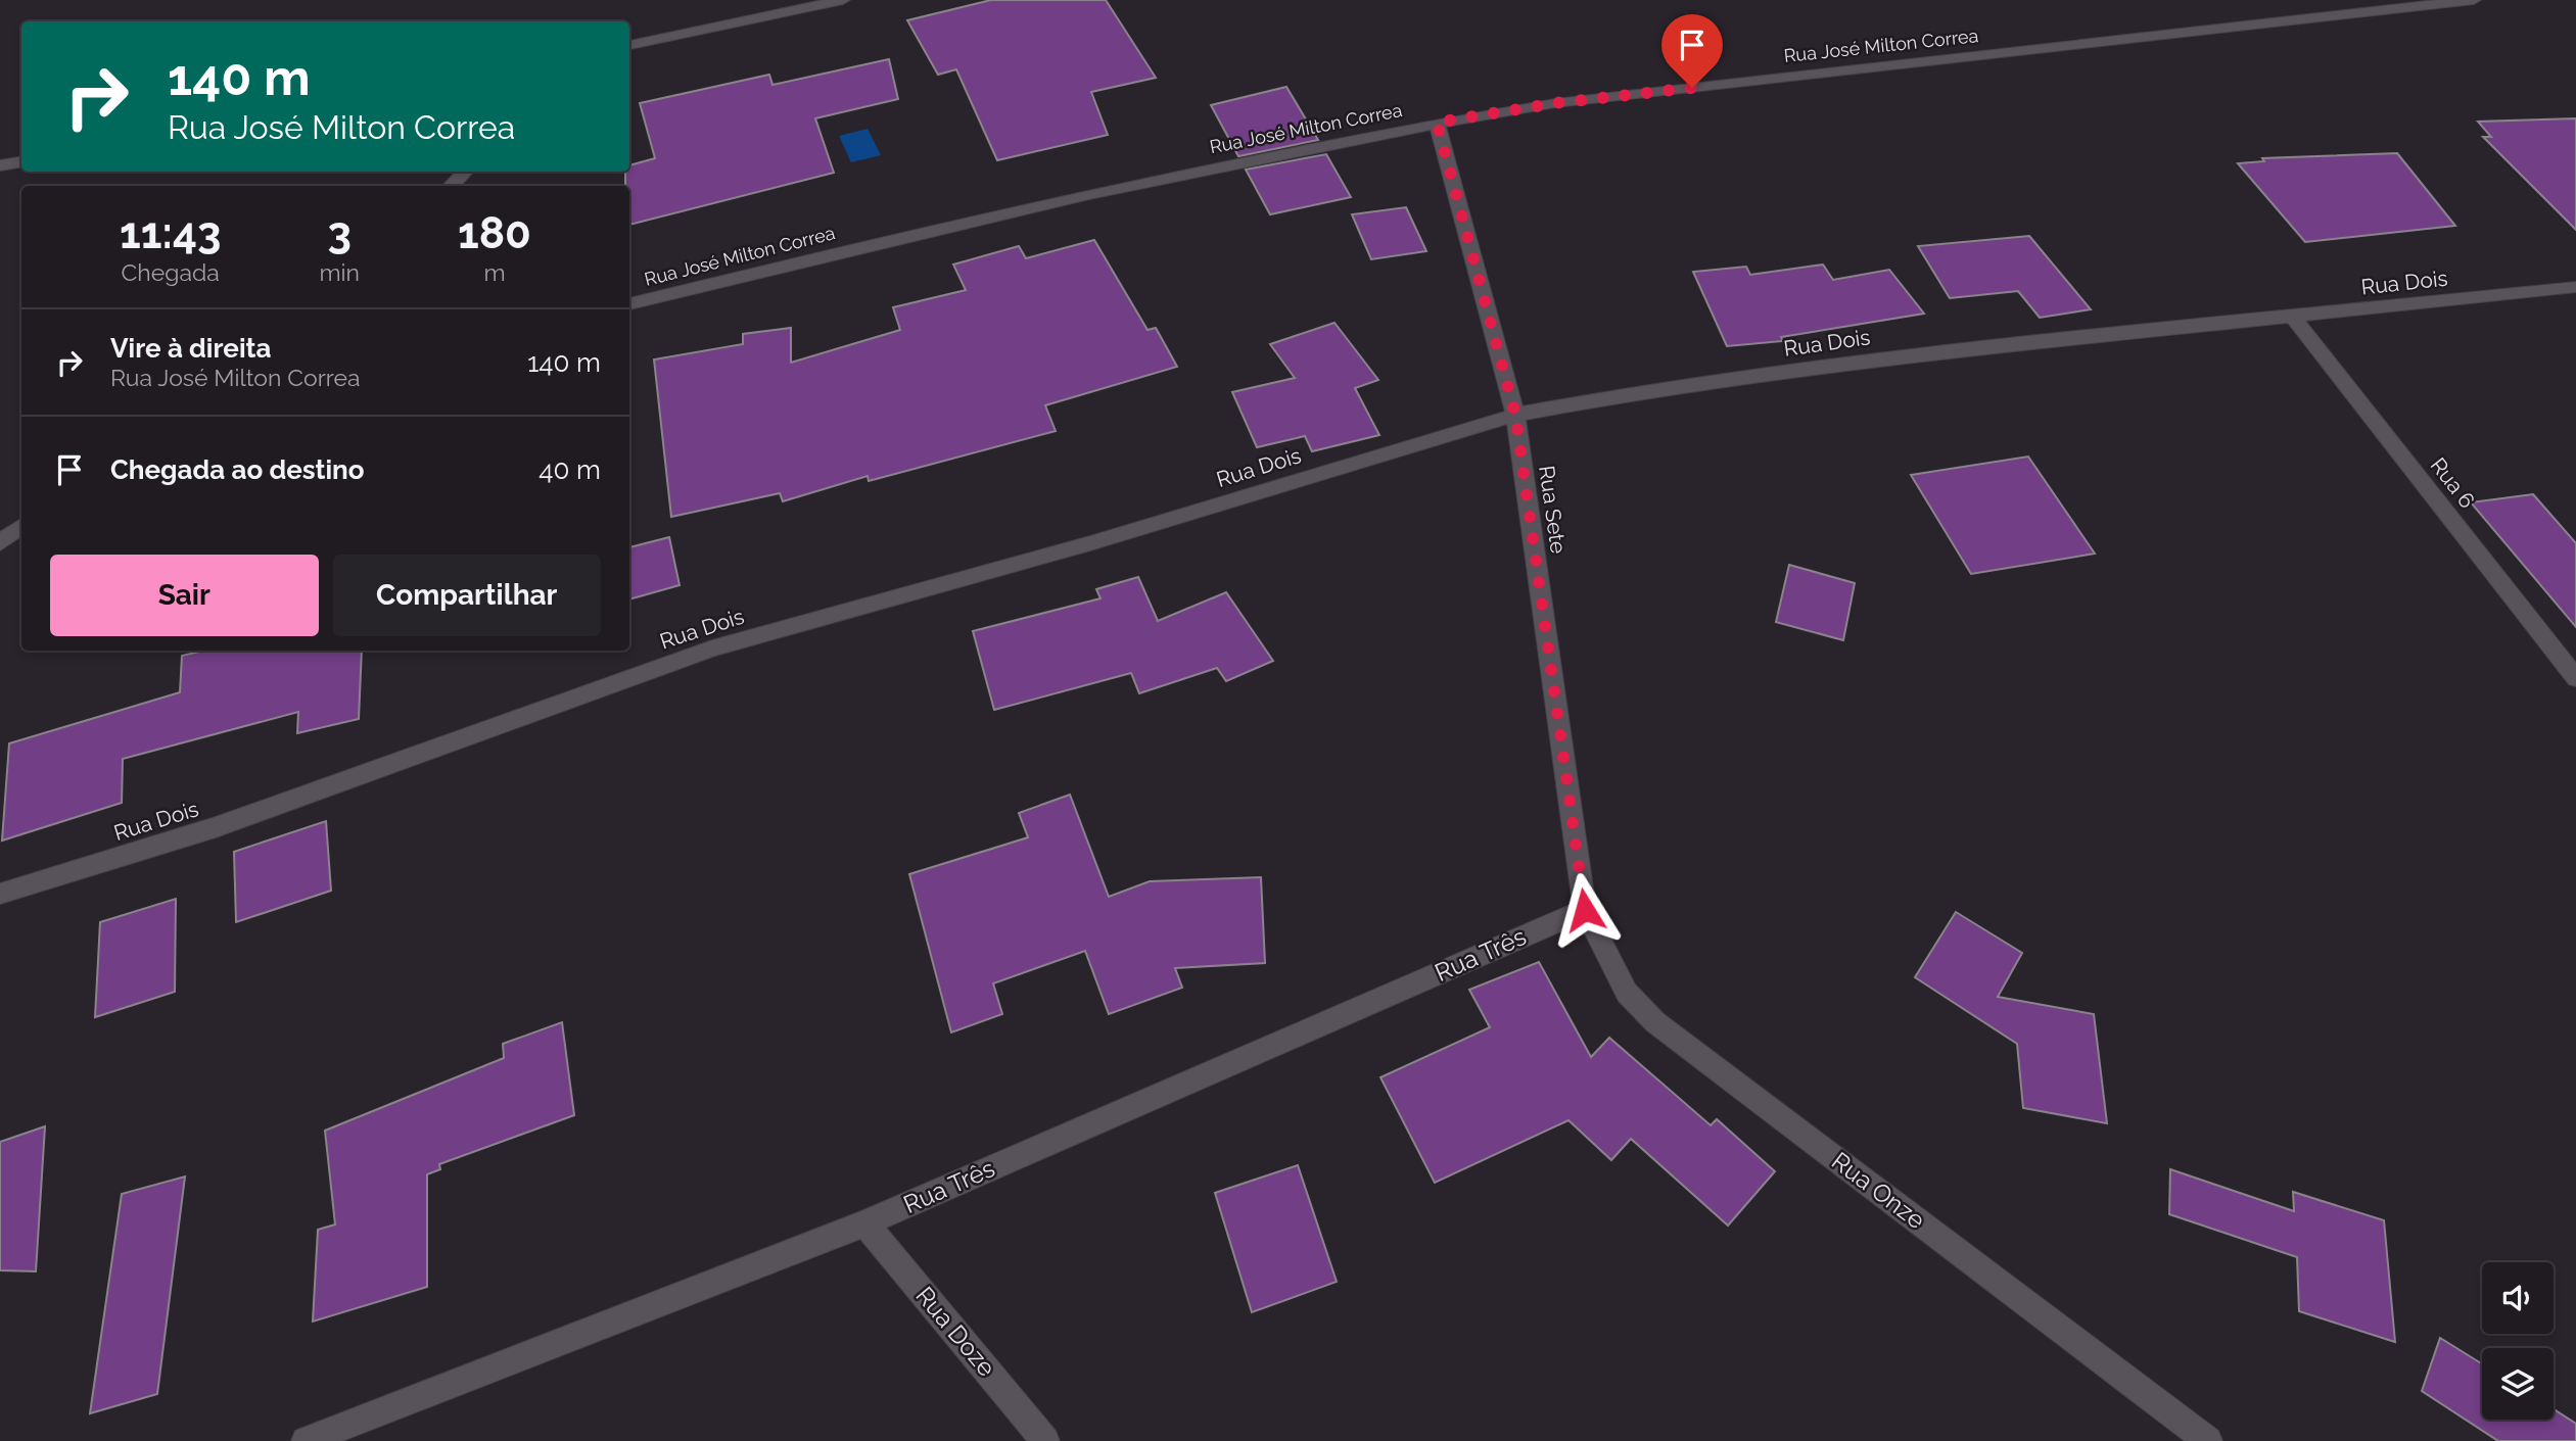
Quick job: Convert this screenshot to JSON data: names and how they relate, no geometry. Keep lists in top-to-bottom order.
{
  "streets": {
    "street": [
      "Rua José Milton Correa",
      "Rua Dois",
      "Rua 6",
      "Rua Sete",
      "Rua Três",
      "Rua Onze",
      "Rua Doze"
    ]
  },
  "crossings": [
    ["Rua José Milton Correa", "Rua Sete"],
    ["Rua Dois", "Rua 6"],
    ["Rua Dois", "Rua Sete"],
    ["Rua Sete", "Rua Três"],
    ["Rua Sete", "Rua Onze"],
    ["Rua Três", "Rua Onze"],
    ["Rua Três", "Rua Doze"]
  ],
  "page": {
    "turn": ["140 m", "Rua José Milton Correa"],
    "eta": [
      "11:43",
      "Chegada",
      "3",
      "min",
      "180",
      "m"
    ],
    "list": [
      {
        "name": "Vire à direita",
        "note": "Rua José Milton Correa",
        "value": "140 m"
      },
      {
        "name": "Chegada ao destino",
        "value": "40 m"
      }
    ],
    "buttons": ["Sair", "Compartilhar"]
  }
}
